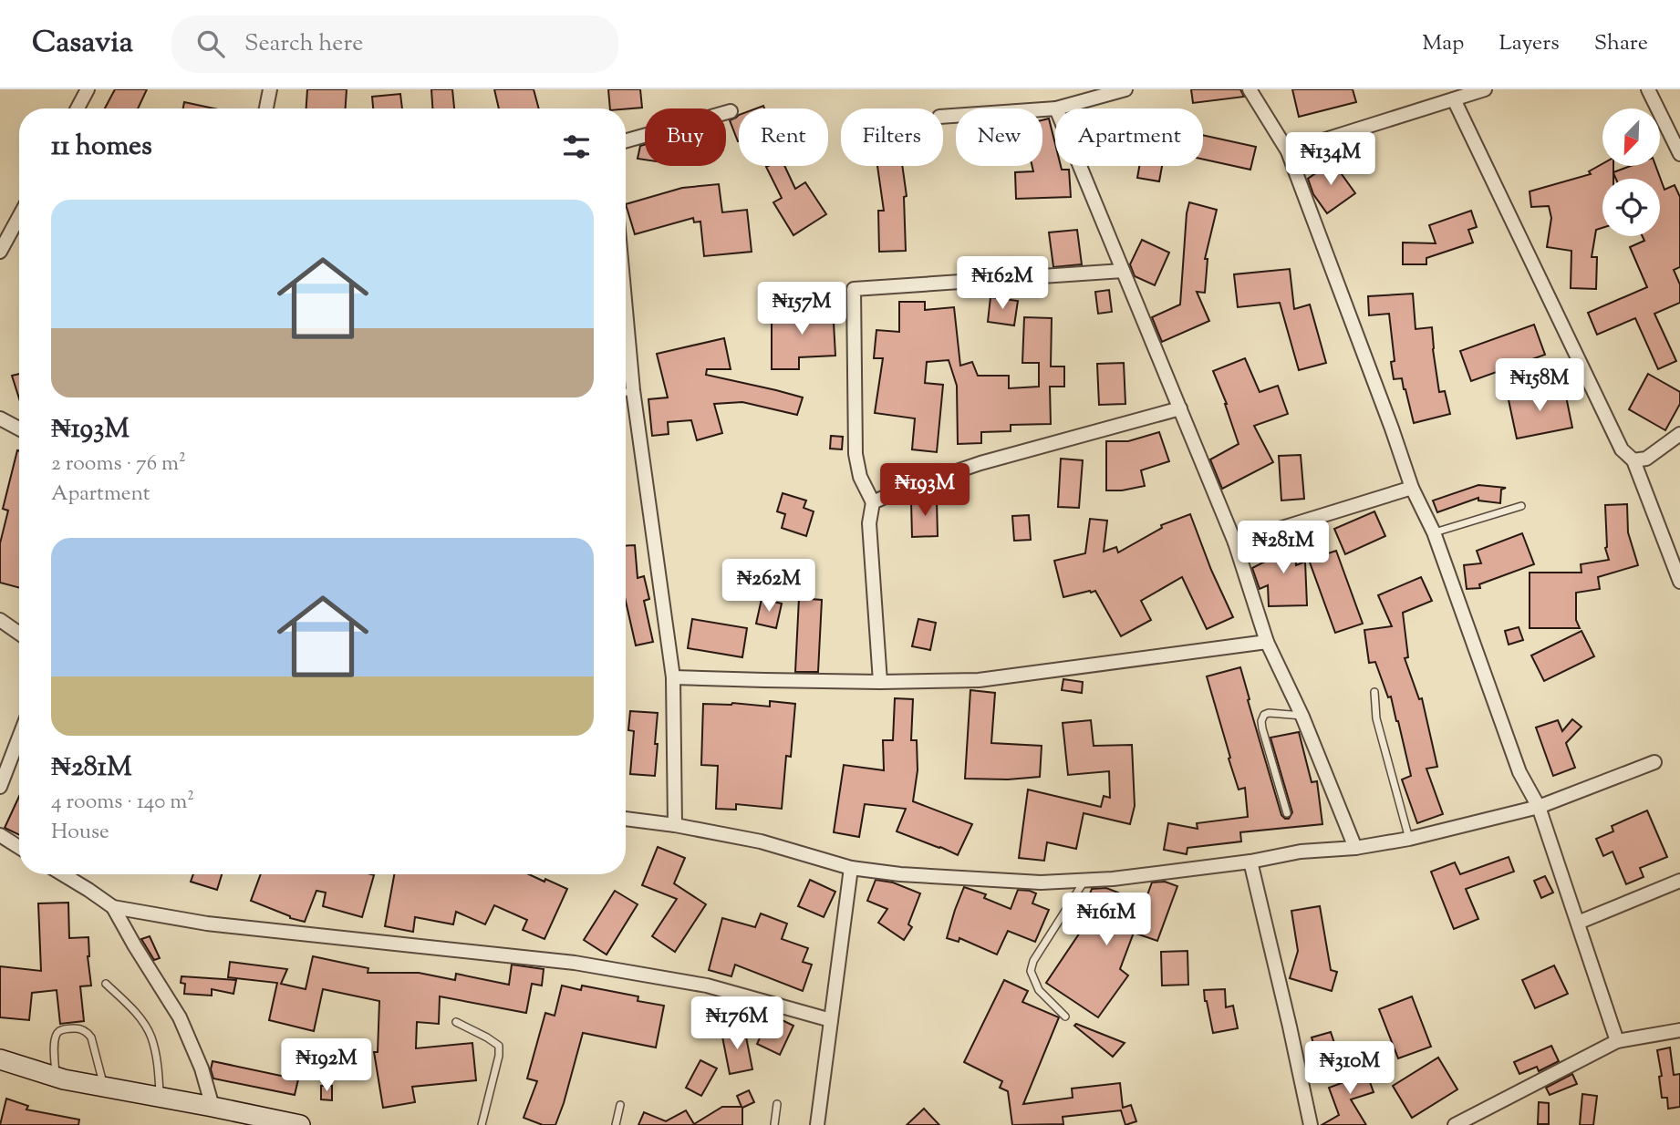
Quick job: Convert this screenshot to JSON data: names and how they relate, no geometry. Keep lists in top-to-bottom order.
{
  "north": "bottom left",
  "page": {
    "header": "Casavia",
    "search": "Search here",
    "nav": ["Map", "Layers", "Share"],
    "chip": [
      "Buy",
      "Rent",
      "Filters",
      "New",
      "Apartment"
    ],
    "heading": "11 homes",
    "price": [
      "₦134M",
      "₦162M",
      "₦157M",
      "₦158M",
      "₦193M",
      "₦281M",
      "₦262M",
      "₦161M",
      "₦176M",
      "₦192M",
      "₦310M"
    ],
    "list": [
      {
        "name": "₦193M",
        "note": "2 rooms · 76 m² · Apartment"
      },
      {
        "name": "₦281M",
        "note": "4 rooms · 140 m² · House"
      }
    ]
  }
}
